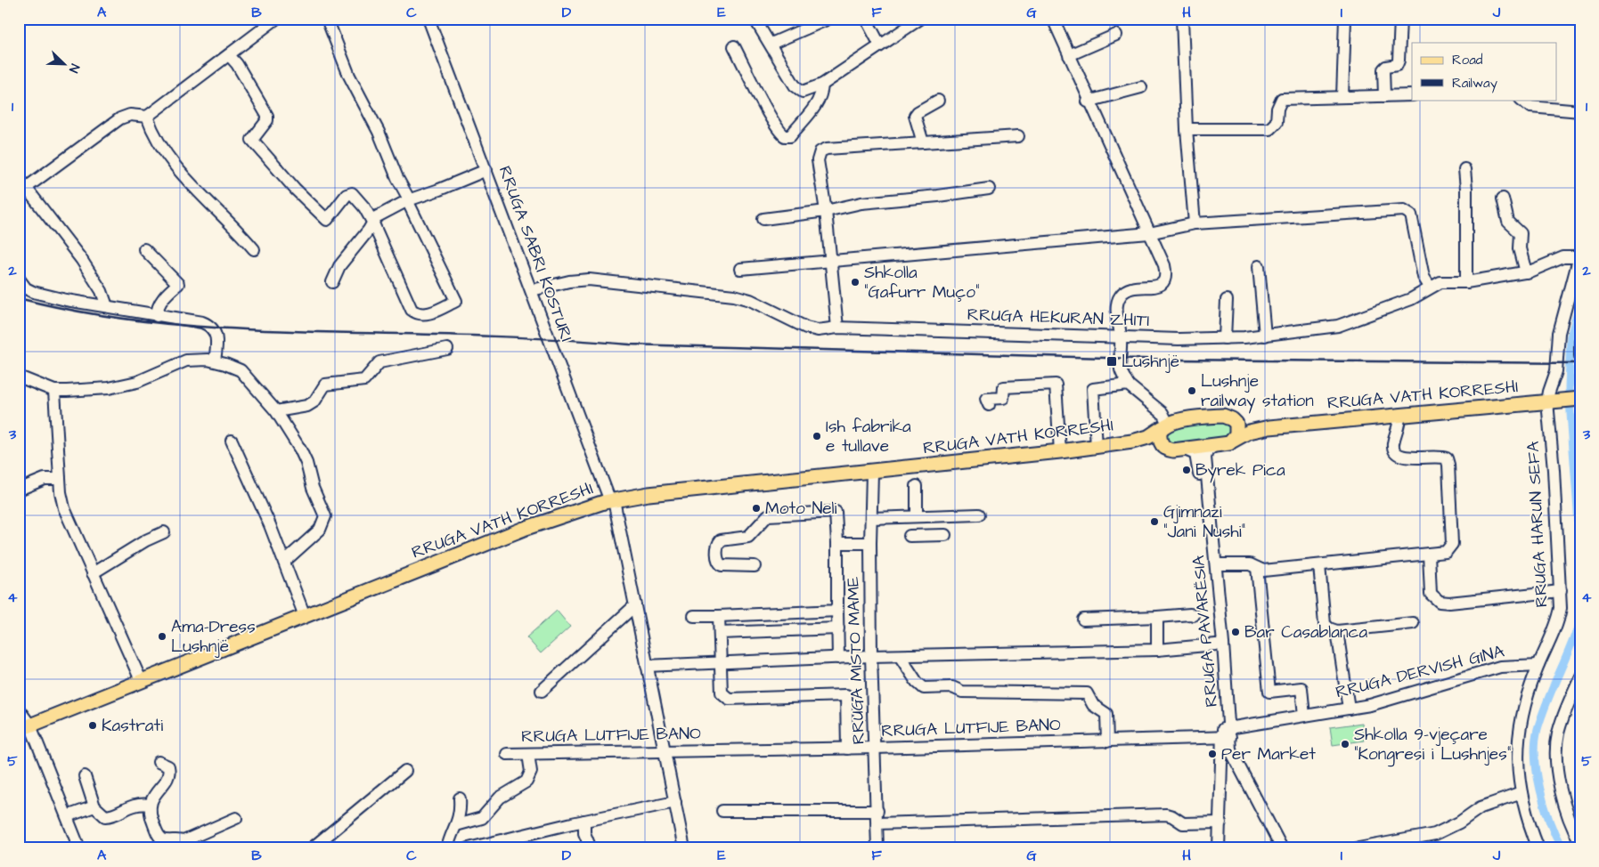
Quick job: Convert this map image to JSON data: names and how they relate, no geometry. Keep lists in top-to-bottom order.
{
  "streets": {
    "main road": ["RRUGA VATH KORRESHI"],
    "street": [
      "RRUGA SABRI KOSTURI",
      "RRUGA HEKURAN ZHITI",
      "RRUGA HARUN SEFA",
      "RRUGA PAVARËSIA",
      "RRUGA MISTO MAME",
      "RRUGA DERVISH GINA",
      "RRUGA LUTFIJE BANO"
    ]
  },
  "crossings": [
    ["RRUGA SABRI KOSTURI", "RRUGA HEKURAN ZHITI"],
    ["RRUGA SABRI KOSTURI", "RRUGA VATH KORRESHI"],
    ["RRUGA SABRI KOSTURI", "RRUGA LUTFIJE BANO"],
    ["RRUGA HEKURAN ZHITI", "RRUGA HARUN SEFA"],
    ["RRUGA VATH KORRESHI", "RRUGA HARUN SEFA"],
    ["RRUGA VATH KORRESHI", "RRUGA PAVARËSIA"],
    ["RRUGA VATH KORRESHI", "RRUGA MISTO MAME"],
    ["RRUGA HARUN SEFA", "RRUGA DERVISH GINA"],
    ["RRUGA PAVARËSIA", "RRUGA DERVISH GINA"],
    ["RRUGA PAVARËSIA", "RRUGA LUTFIJE BANO"],
    ["RRUGA MISTO MAME", "RRUGA LUTFIJE BANO"],
    ["RRUGA DERVISH GINA", "RRUGA LUTFIJE BANO"]
  ],
  "places": {
    "other": [
      "Shkolla \"Gafurr Muço\"",
      "Lushnje railway station",
      "Ish fabrika e tullave",
      "Byrek Pica",
      "Moto Neli",
      "Gjimnazi \"Jani Nushi\"",
      "Bar Casablanca",
      "Ama-Dress Lushnjë",
      "Kastrati",
      "Shkolla 9-vjeçare \"Kongresi i Lushnjes\"",
      "Per Market"
    ],
    "transit": ["Lushnjë"]
  },
  "legend": ["Road", "Railway"],
  "north": "bottom right",
  "grid": {
    "columns": [
      "A",
      "B",
      "C",
      "D",
      "E",
      "F",
      "G",
      "H",
      "I",
      "J"
    ],
    "rows": [
      "1",
      "2",
      "3",
      "4",
      "5"
    ]
  }
}
